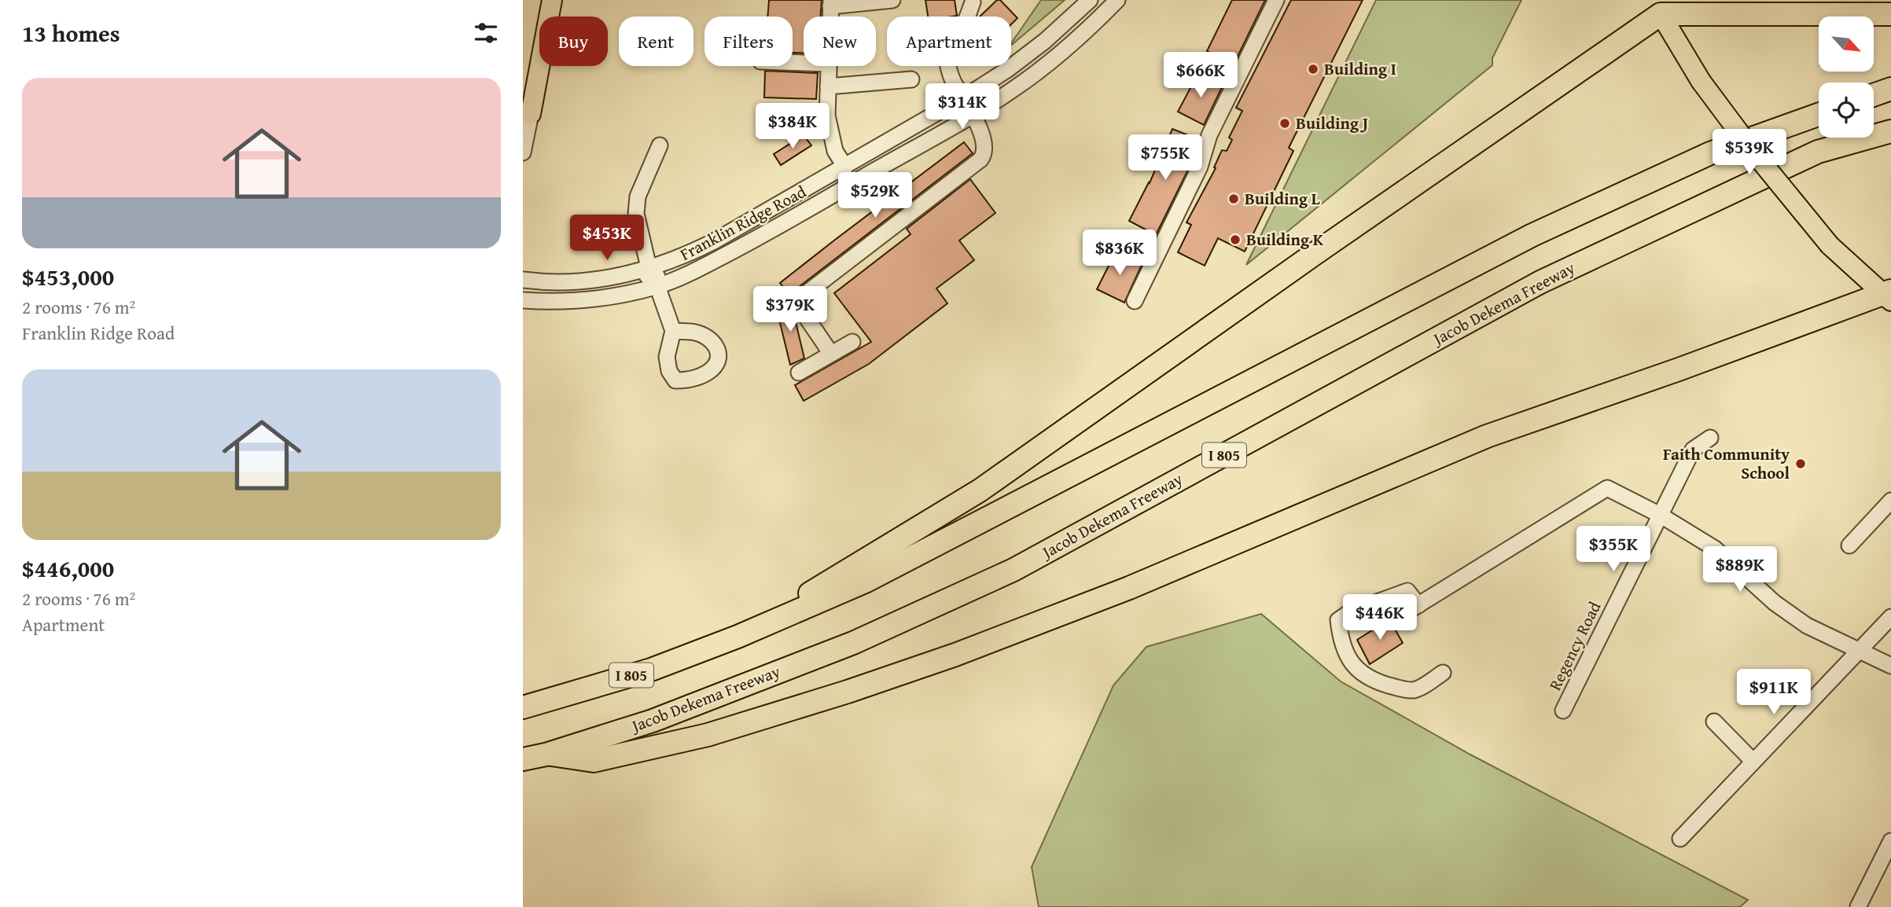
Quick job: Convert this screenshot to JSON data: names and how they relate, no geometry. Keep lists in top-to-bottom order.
{
  "streets": {
    "highway": ["Jacob Dekema Freeway", "I 805"],
    "street": ["Franklin Ridge Road", "Regency Road"]
  },
  "places": [
    "Building I",
    "Building J",
    "Building L",
    "Building K",
    "Faith Community School"
  ],
  "north": "bottom right",
  "page": {
    "heading": "13 homes",
    "chip": [
      "Buy",
      "Rent",
      "Filters",
      "New",
      "Apartment"
    ],
    "price": [
      "$666K",
      "$314K",
      "$384K",
      "$539K",
      "$755K",
      "$529K",
      "$453K",
      "$836K",
      "$379K",
      "$355K",
      "$889K",
      "$446K",
      "$911K"
    ],
    "list": [
      {
        "name": "$453,000",
        "note": "2 rooms · 76 m² · Franklin Ridge Road"
      },
      {
        "name": "$446,000",
        "note": "2 rooms · 76 m² · Apartment"
      }
    ]
  }
}
